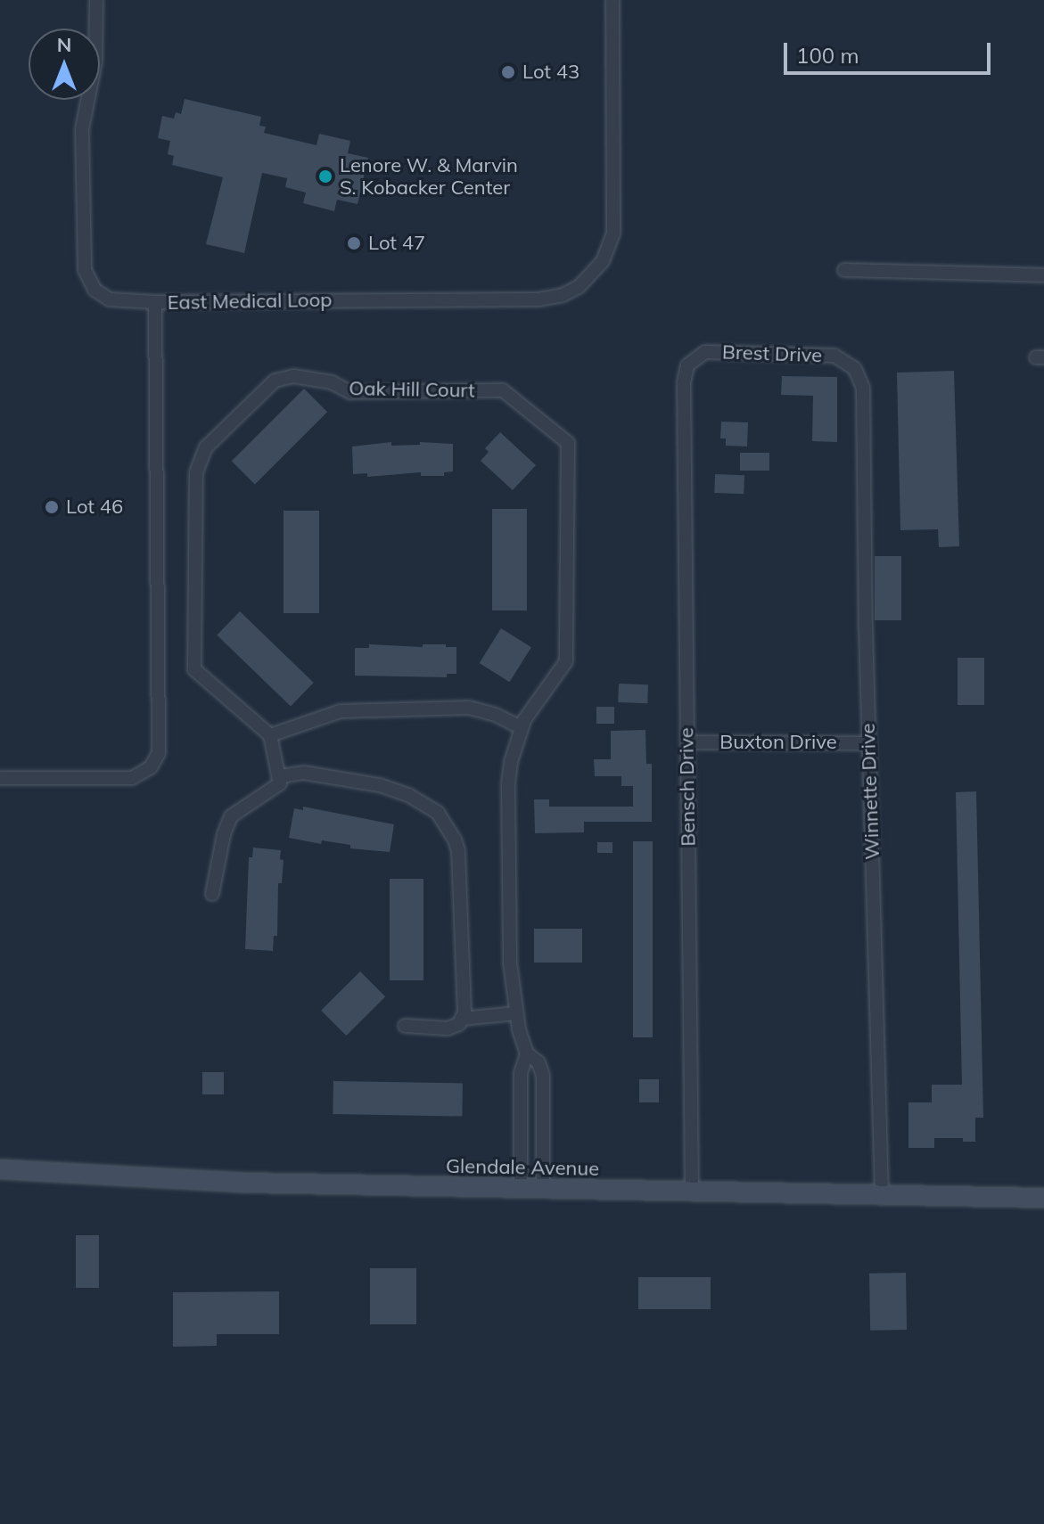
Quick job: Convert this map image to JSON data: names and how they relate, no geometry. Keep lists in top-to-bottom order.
{
  "streets": {
    "main road": ["Glendale Avenue"],
    "street": [
      "East Medical Loop",
      "Brest Drive",
      "Oak Hill Court",
      "Buxton Drive",
      "Bensch Drive",
      "Winnette Drive"
    ]
  },
  "crossings": [
    ["Brest Drive", "Bensch Drive"],
    ["Brest Drive", "Winnette Drive"],
    ["Oak Hill Court", "Glendale Avenue"],
    ["Buxton Drive", "Bensch Drive"],
    ["Buxton Drive", "Winnette Drive"],
    ["Bensch Drive", "Glendale Avenue"],
    ["Winnette Drive", "Glendale Avenue"]
  ],
  "places": [
    "Lot 43",
    "Lenore W. & Marvin S. Kobacker Center",
    "Lot 47",
    "Lot 46"
  ],
  "scale_bar": "100 m",
  "north": "top"
}
